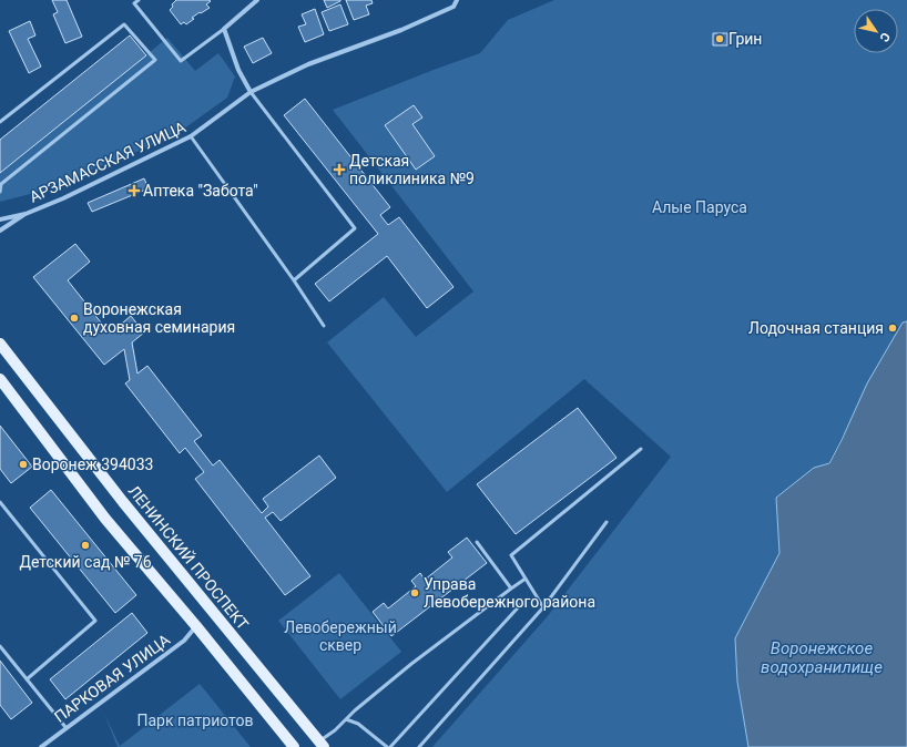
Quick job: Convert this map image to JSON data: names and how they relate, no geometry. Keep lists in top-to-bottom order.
{
  "streets": {
    "main road": ["ЛЕНИНСКИЙ ПРОСПЕКТ"],
    "street": ["АРЗАМАССКАЯ УЛИЦА", "ПАРКОВАЯ УЛИЦА"]
  },
  "water": ["Воронежское водохранилище"],
  "parks": ["Алые Паруса", "Левобережный сквер", "Парк патриотов"],
  "places": {
    "other": [
      "Грин",
      "Воронежская духовная семинария",
      "Лодочная станция",
      "Воронеж 394033",
      "Детский сад № 76",
      "Управа Левобережного района"
    ],
    "health": ["Детская поликлиника №9", "Аптека \"Забота\""]
  },
  "north": "bottom right"
}
